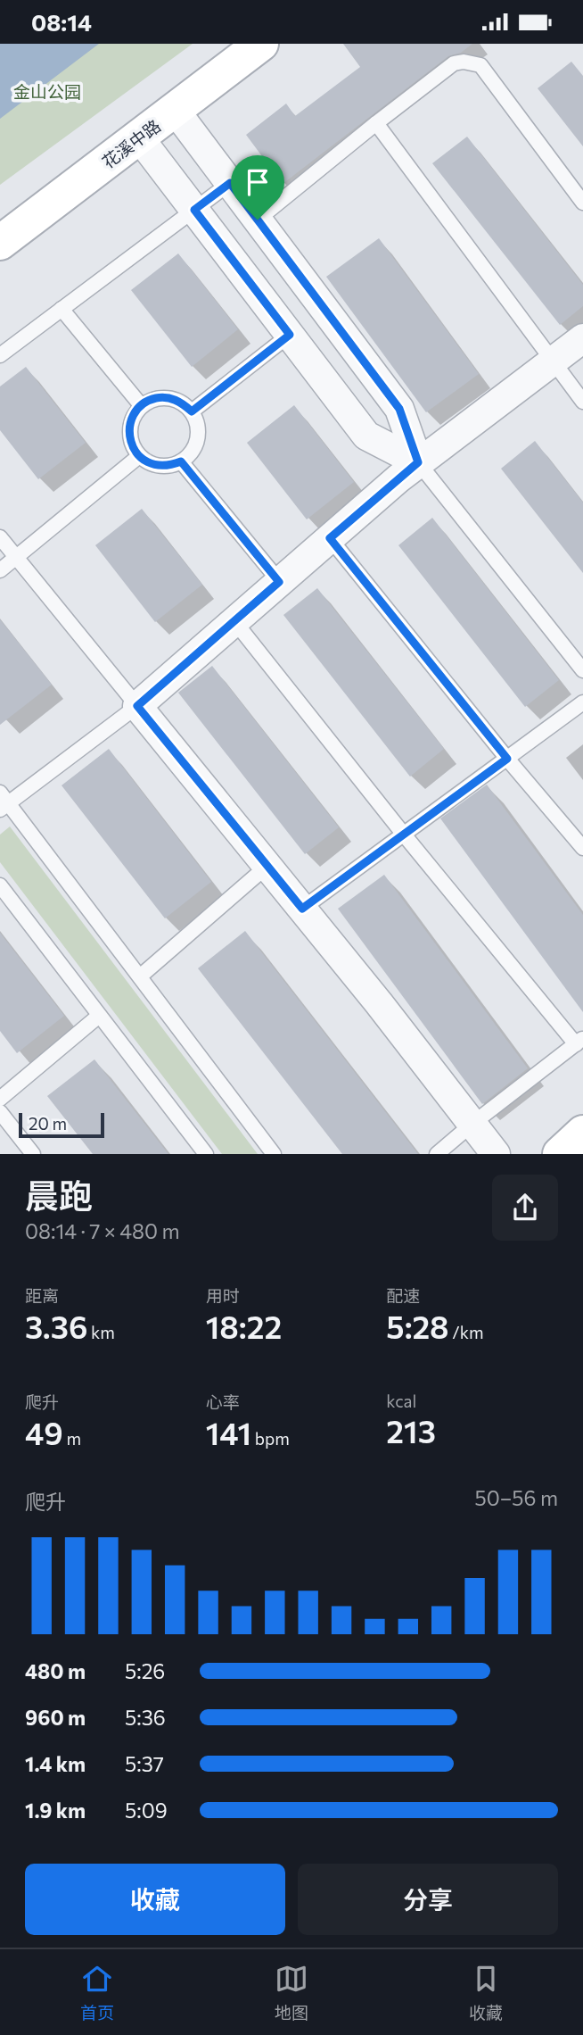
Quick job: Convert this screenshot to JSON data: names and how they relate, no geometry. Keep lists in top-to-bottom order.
{
  "streets": {
    "street": ["花溪中路"]
  },
  "parks": ["金山公园"],
  "scale_bar": "20 m",
  "page": {
    "status": "08:14",
    "scale": "20 m",
    "heading": ["晨跑", "08:14 · 7 × 480 m"],
    "stats": [
      ["距离", "3.36 km"],
      ["用时", "18:22"],
      ["配速", "5:28 /km"],
      ["爬升", "49 m"],
      ["心率", "141 bpm"],
      ["kcal", "213"]
    ],
    "chart": ["爬升", "50–56 m"],
    "list": [
      {
        "name": "480 m",
        "note": "5:26"
      },
      {
        "name": "960 m",
        "note": "5:36"
      },
      {
        "name": "1.4 km",
        "note": "5:37"
      },
      {
        "name": "1.9 km",
        "note": "5:09"
      }
    ],
    "buttons": ["收藏", "分享"],
    "tabs": ["首页", "地图", "收藏"]
  }
}
